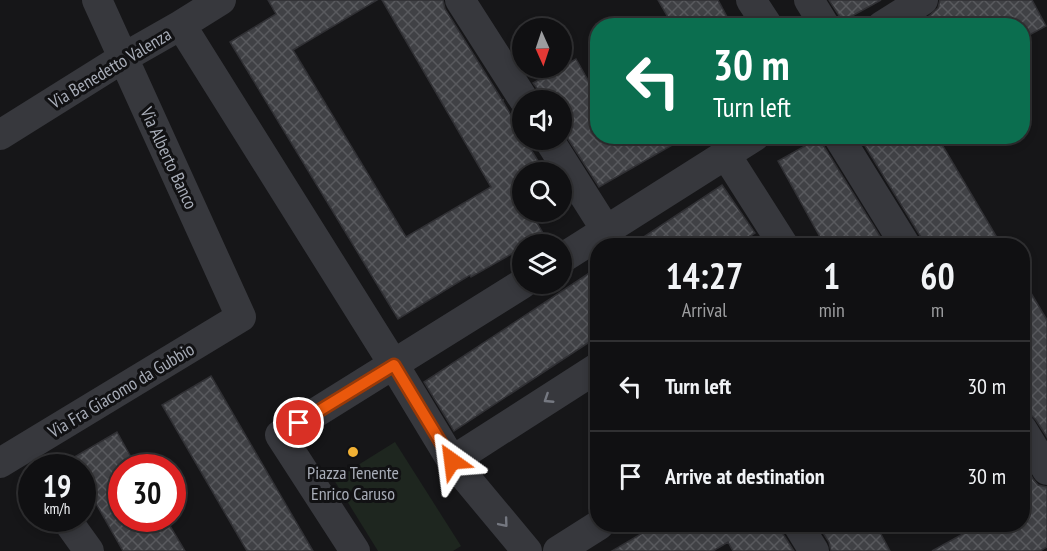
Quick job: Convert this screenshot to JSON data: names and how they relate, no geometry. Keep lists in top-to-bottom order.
{
  "streets": {
    "street": ["Via Benedetto Valenza", "Via Alberto Banco", "Via Fra Giacomo da Gubbio"]
  },
  "crossings": [
    ["Via Benedetto Valenza", "Via Alberto Banco"],
    ["Via Alberto Banco", "Via Fra Giacomo da Gubbio"]
  ],
  "places": ["Piazza Tenente Enrico Caruso"],
  "north": "bottom",
  "page": {
    "turn": ["30 m", "Turn left"],
    "eta": [
      "14:27",
      "Arrival",
      "1",
      "min",
      "60",
      "m"
    ],
    "list": [
      {
        "name": "Turn left",
        "value": "30 m"
      },
      {
        "name": "Arrive at destination",
        "value": "30 m"
      }
    ],
    "speed": "19 km/h",
    "limit": "30"
  }
}
